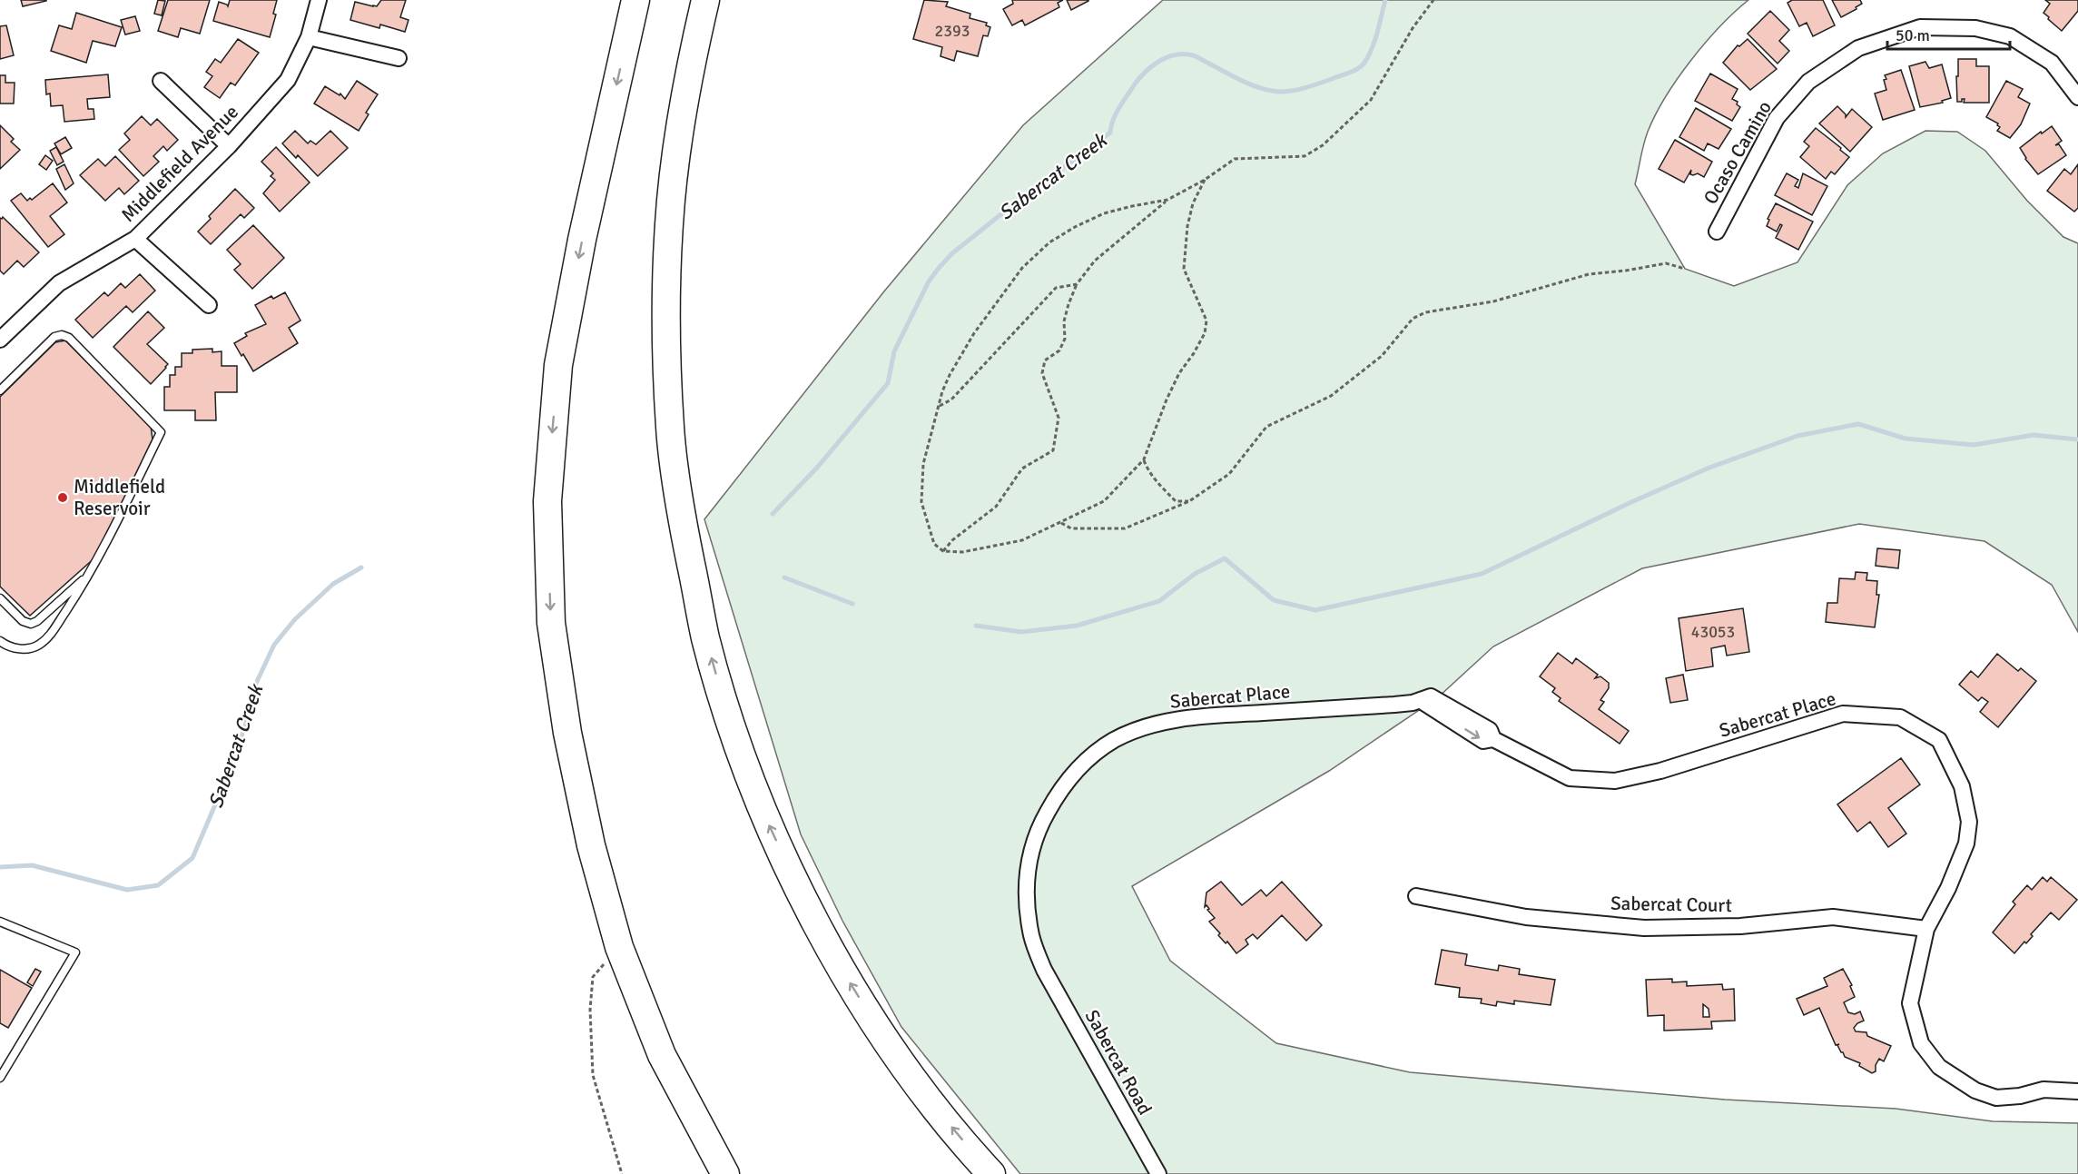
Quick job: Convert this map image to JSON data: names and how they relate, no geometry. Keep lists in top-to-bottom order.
{
  "streets": {
    "street": [
      "Ocaso Camino",
      "Middlefield Avenue",
      "Sabercat Place",
      "Sabercat Court",
      "Sabercat Road"
    ]
  },
  "crossings": [
    ["Sabercat Place", "Sabercat Court"],
    ["Sabercat Place", "Sabercat Road"]
  ],
  "water": ["Sabercat Creek"],
  "places": ["Middlefield Reservoir"],
  "house_numbers": ["2393", "43053"],
  "scale_bar": "50 m"
}
